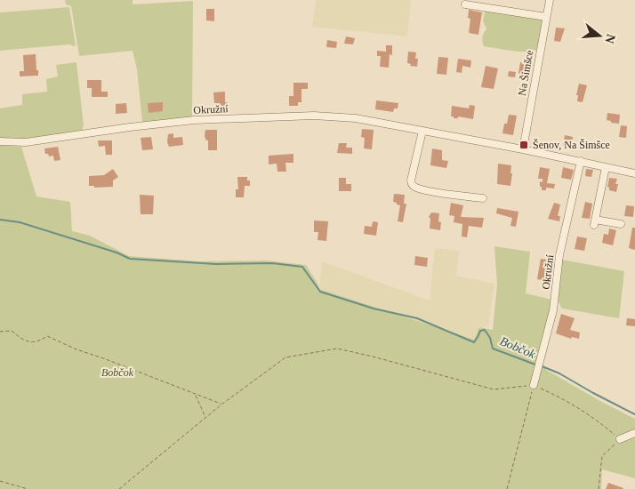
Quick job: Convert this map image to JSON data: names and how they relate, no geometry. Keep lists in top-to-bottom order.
{
  "streets": {
    "street": ["Na Šimšce", "Okružní"]
  },
  "crossings": [
    ["Na Šimšce", "Okružní"]
  ],
  "water": ["Bobčok"],
  "parks": ["Bobčok"],
  "places": {
    "transit": ["Šenov, Na Šimšce"]
  },
  "north": "right"
}
